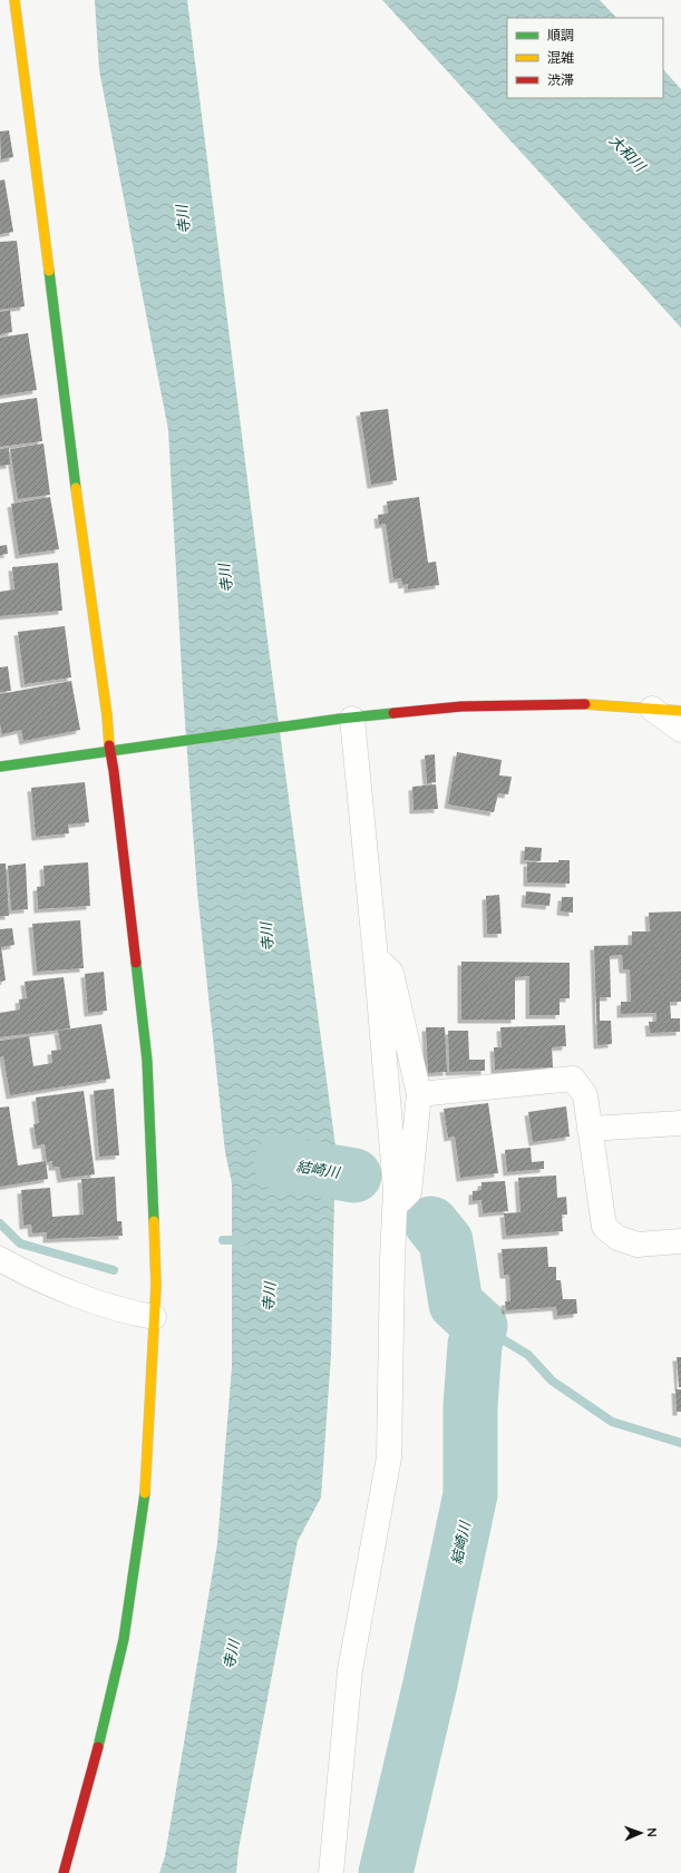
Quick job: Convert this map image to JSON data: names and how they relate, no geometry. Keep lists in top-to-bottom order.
{
  "water": ["大和川", "寺川", "結崎川"],
  "legend": ["順調", "混雑", "渋滞"],
  "north": "right"
}
